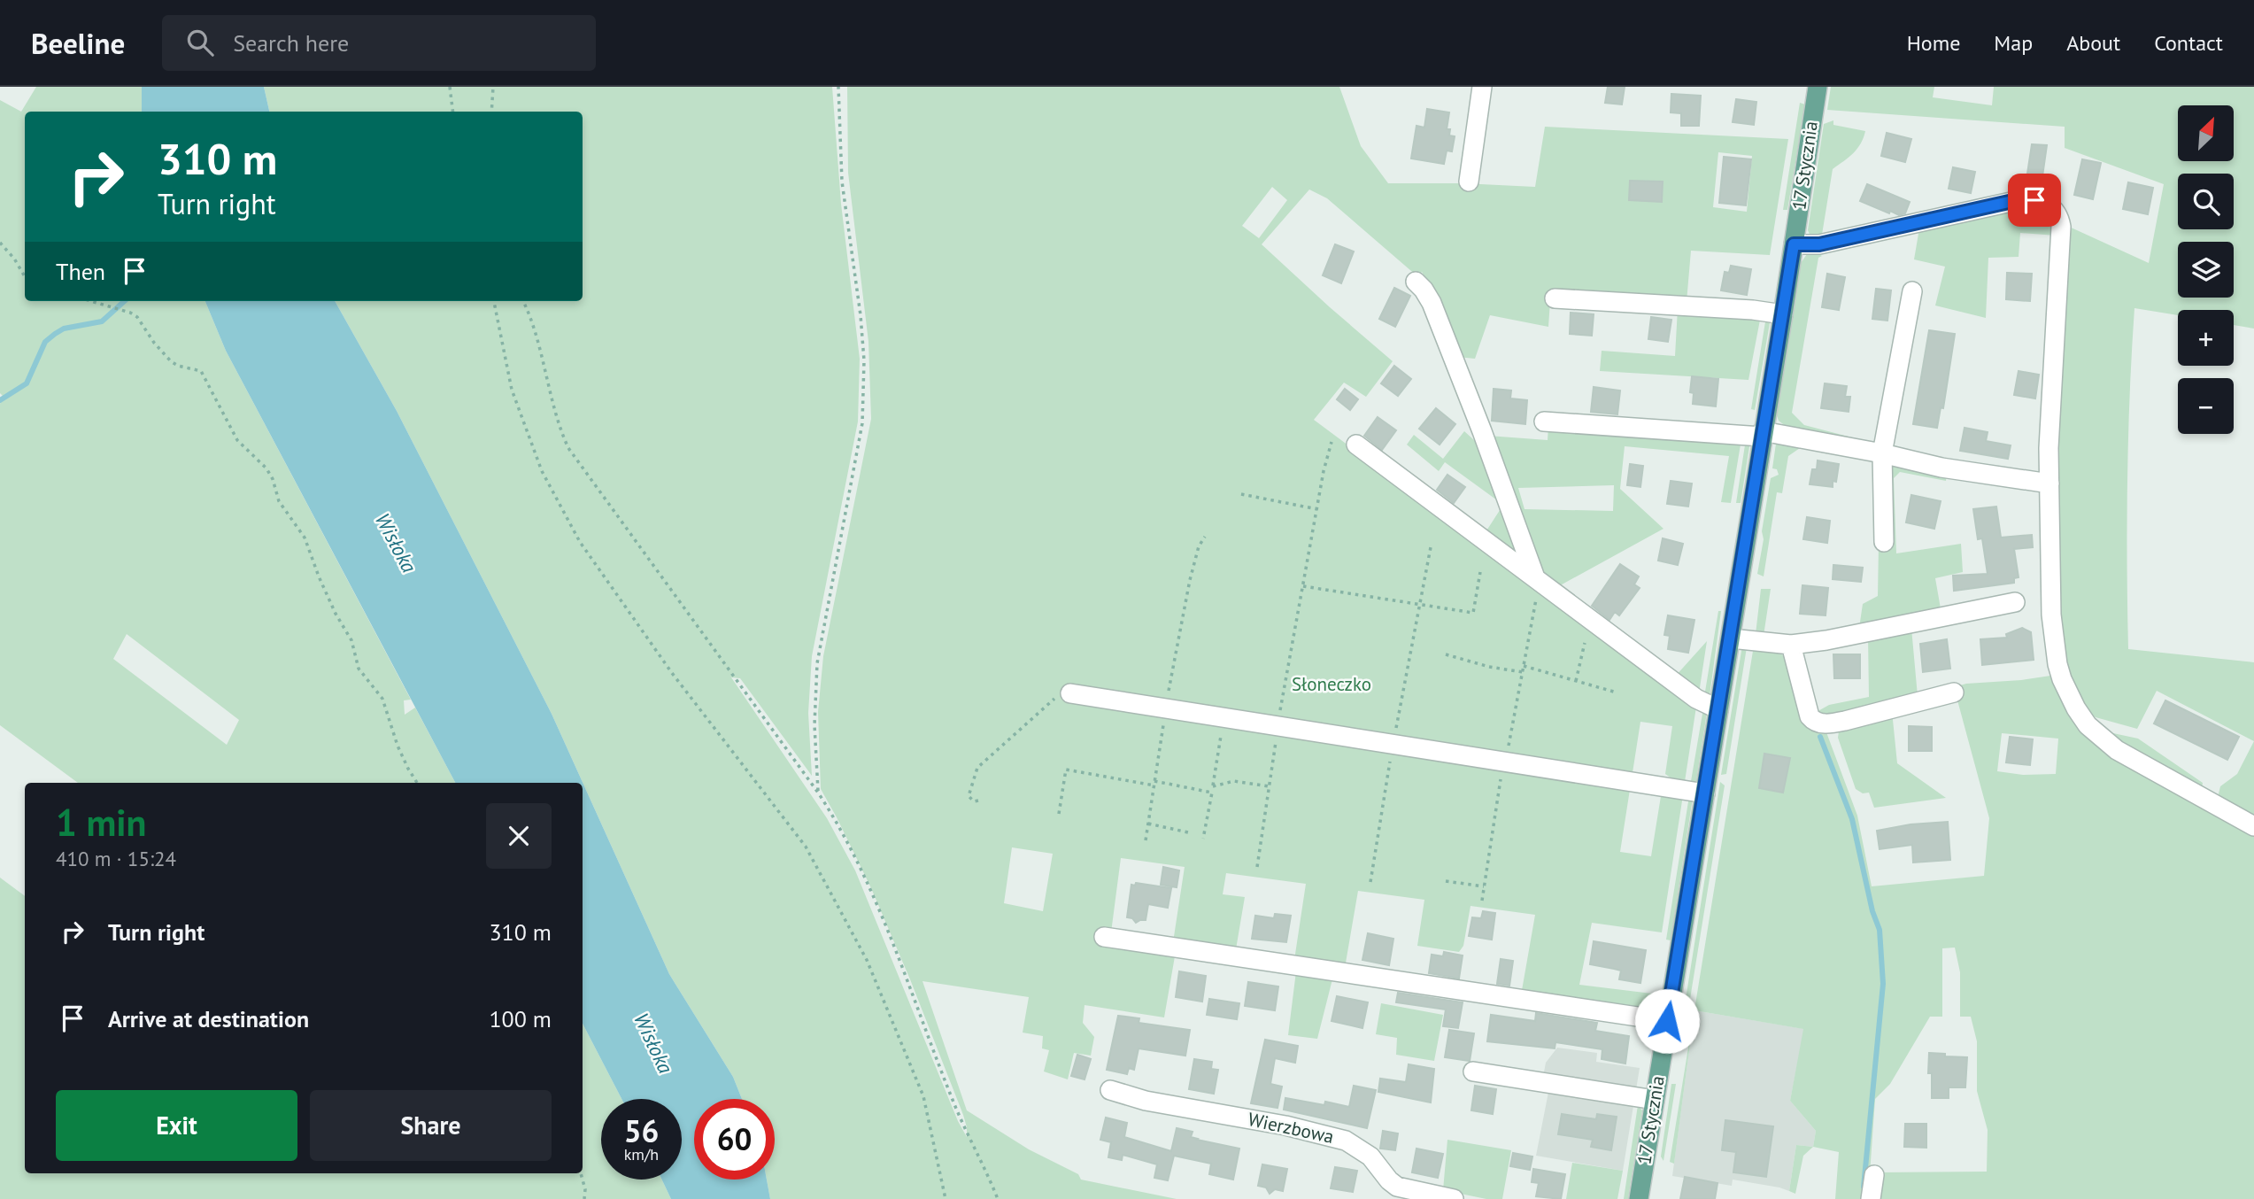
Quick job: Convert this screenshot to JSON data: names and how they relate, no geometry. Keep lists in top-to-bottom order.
{
  "streets": {
    "main road": ["17 Stycznia"],
    "lane": ["Wierzbowa"]
  },
  "water": ["Wisłoka"],
  "parks": ["Słoneczko"],
  "north": "top right",
  "page": {
    "header": "Beeline",
    "search": "Search here",
    "nav": [
      "Home",
      "Map",
      "About",
      "Contact"
    ],
    "map_buttons": ["+", "−"],
    "turn": ["310 m", "Turn right"],
    "then": "Then",
    "heading": ["1 min", "410 m · 15:24"],
    "list": [
      {
        "name": "Turn right",
        "value": "310 m"
      },
      {
        "name": "Arrive at destination",
        "value": "100 m"
      }
    ],
    "buttons": ["Exit", "Share"],
    "speed": "56 km/h",
    "limit": "60"
  }
}
